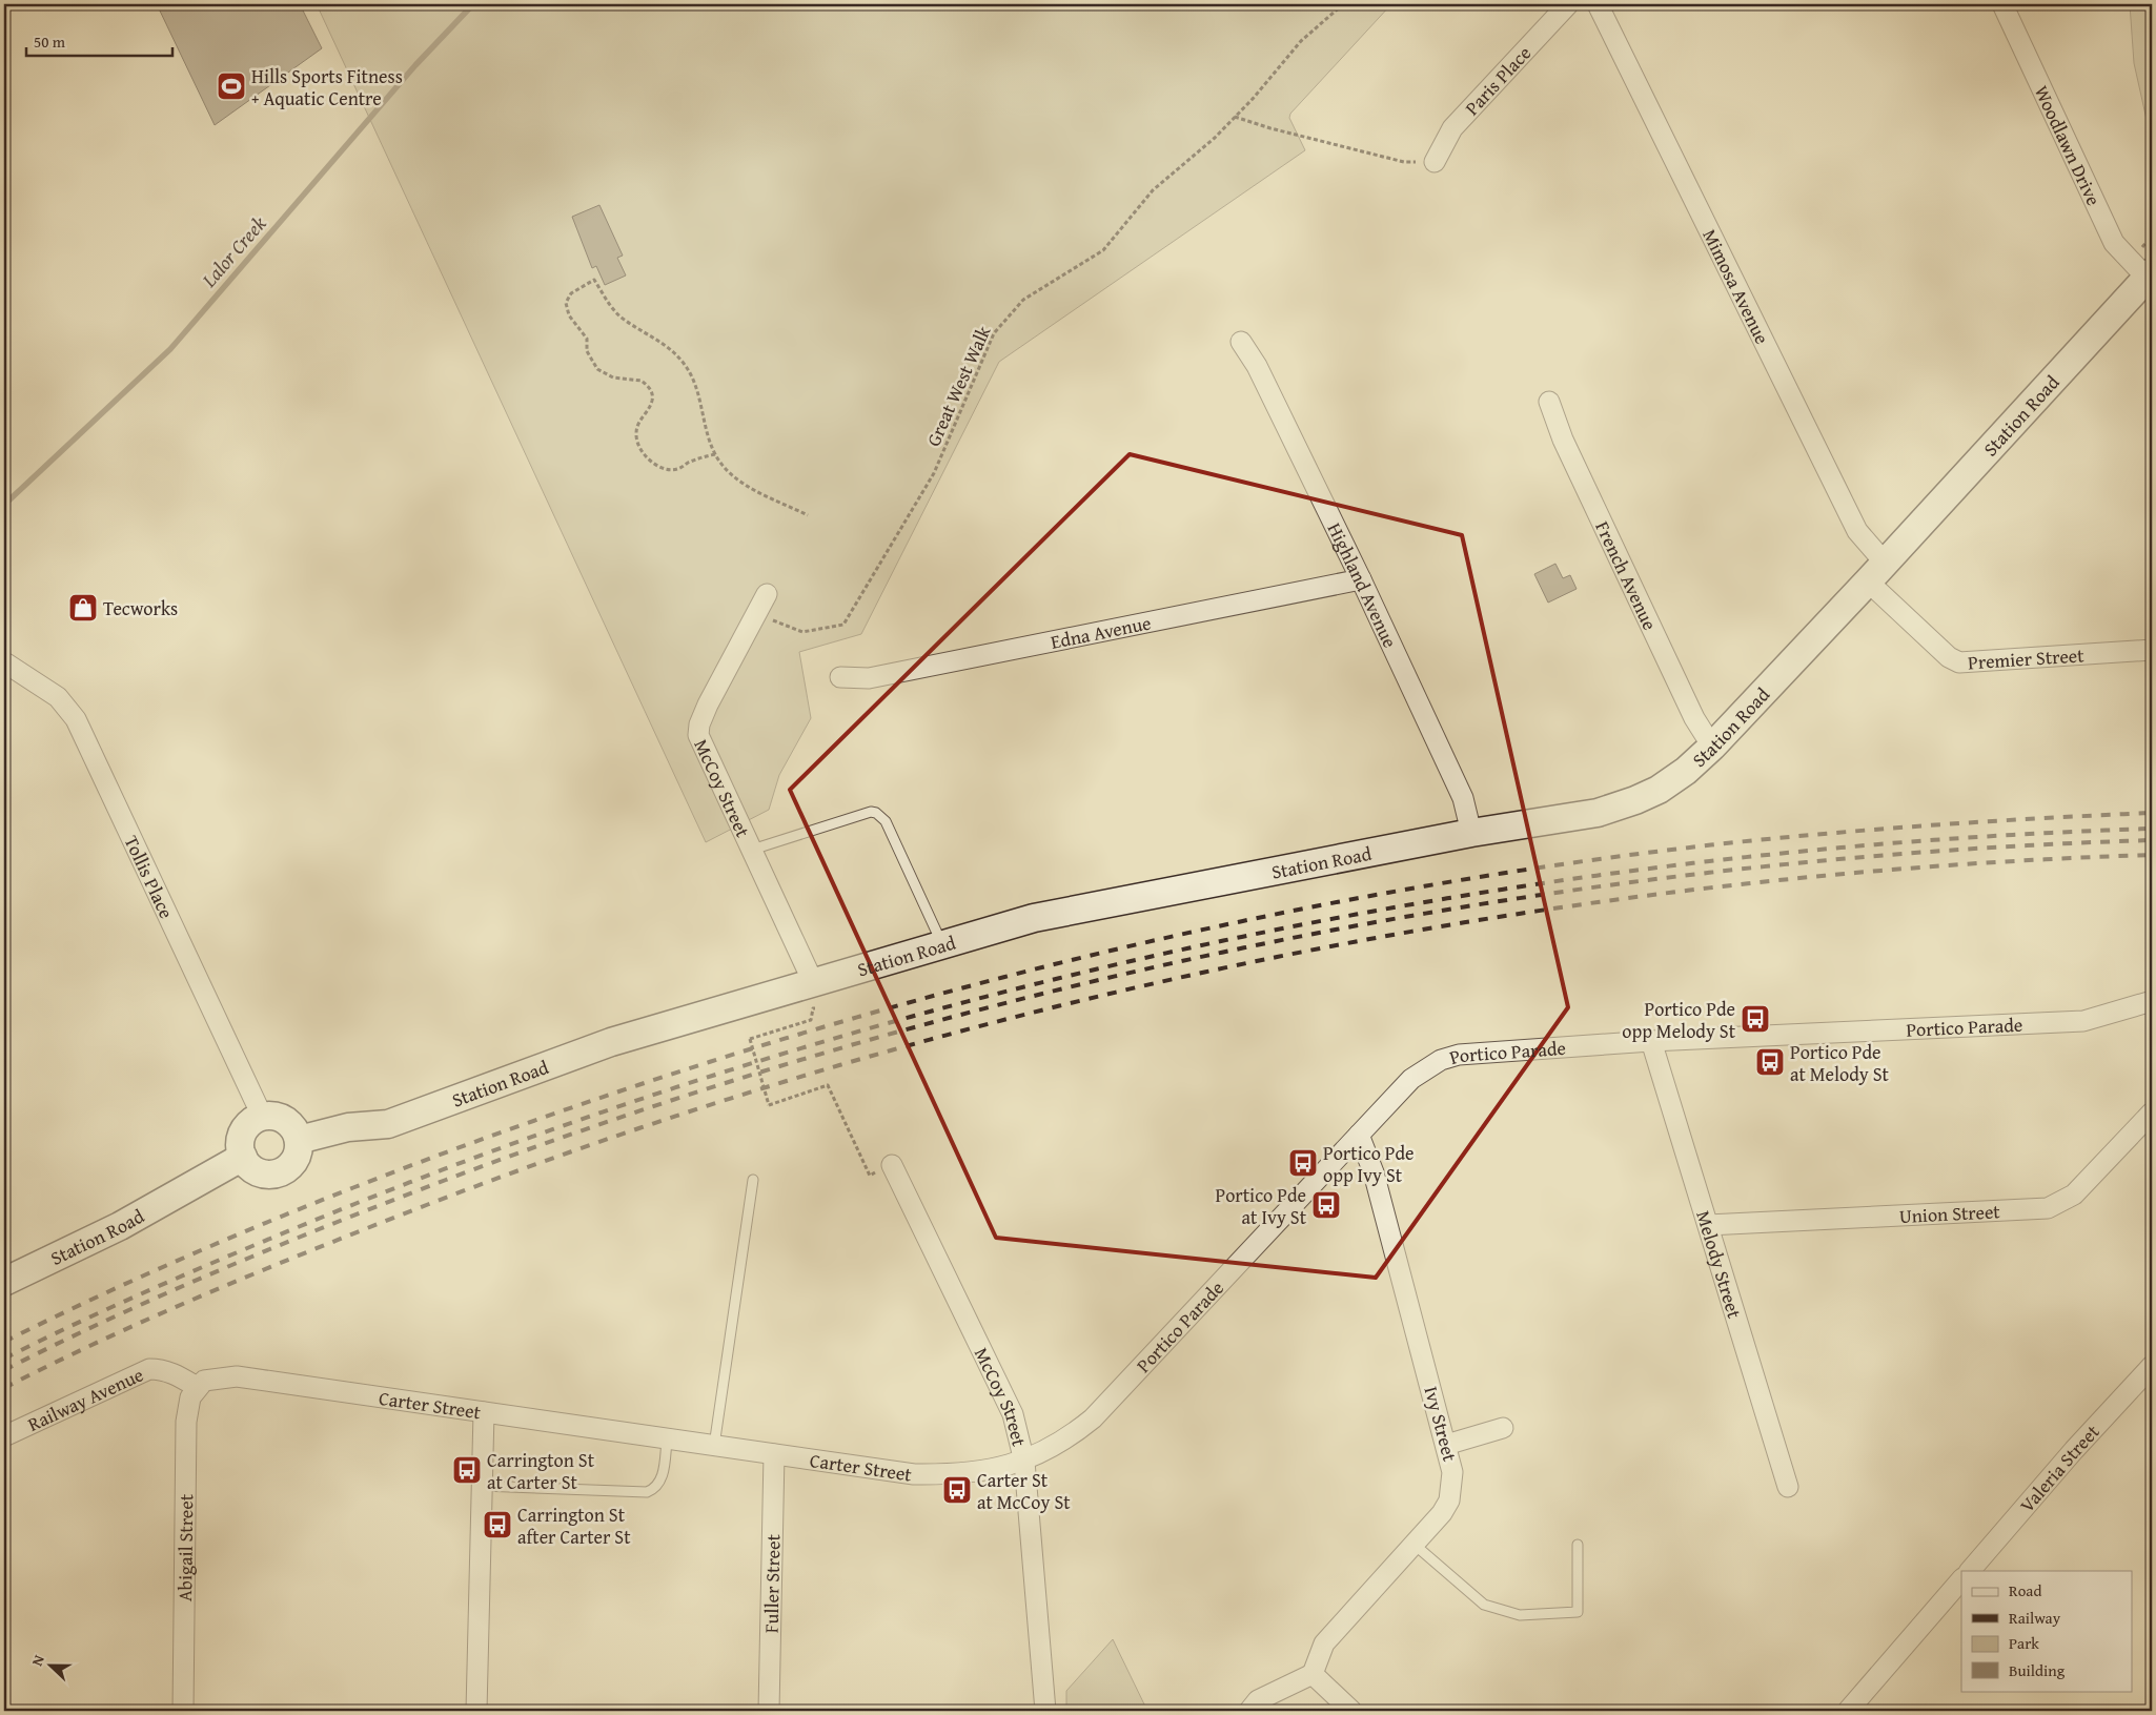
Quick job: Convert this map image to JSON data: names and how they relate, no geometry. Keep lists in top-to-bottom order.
{
  "streets": {
    "main road": ["Station Road"],
    "street": [
      "Paris Place",
      "Woodlawn Drive",
      "Mimosa Avenue",
      "French Avenue",
      "Highland Avenue",
      "Edna Avenue",
      "Premier Street",
      "McCoy Street",
      "Tollis Place",
      "Portico Parade",
      "Union Street",
      "Melody Street",
      "Railway Avenue",
      "Carter Street",
      "Ivy Street",
      "Valeria Street",
      "Abigail Street",
      "Fuller Street"
    ],
    "path": ["Great West Walk"]
  },
  "crossings": [
    ["Woodlawn Drive", "Station Road"],
    ["Mimosa Avenue", "Station Road"],
    ["Mimosa Avenue", "Premier Street"],
    ["Great West Walk", "McCoy Street"],
    ["Station Road", "French Avenue"],
    ["Station Road", "Highland Avenue"],
    ["Station Road", "Premier Street"],
    ["Station Road", "McCoy Street"],
    ["Station Road", "Tollis Place"],
    ["Highland Avenue", "Edna Avenue"],
    ["McCoy Street", "Portico Parade"],
    ["McCoy Street", "Carter Street"],
    ["Portico Parade", "Melody Street"],
    ["Portico Parade", "Carter Street"],
    ["Portico Parade", "Ivy Street"],
    ["Union Street", "Melody Street"],
    ["Railway Avenue", "Carter Street"],
    ["Railway Avenue", "Abigail Street"],
    ["Carter Street", "Abigail Street"],
    ["Carter Street", "Fuller Street"]
  ],
  "water": ["Lalor Creek"],
  "places": {
    "sports": ["Hills Sports Fitness + Aquatic Centre"],
    "shop": ["Tecworks"],
    "bus stop": [
      "Portico Pde opp Melody St",
      "Portico Pde at Melody St",
      "Portico Pde opp Ivy St",
      "Portico Pde at Ivy St",
      "Carrington St at Carter St",
      "Carter St at McCoy St",
      "Carrington St after Carter St"
    ]
  },
  "legend": [
    "Road",
    "Railway",
    "Park",
    "Building"
  ],
  "scale_bar": "50 m",
  "north": "left"
}
